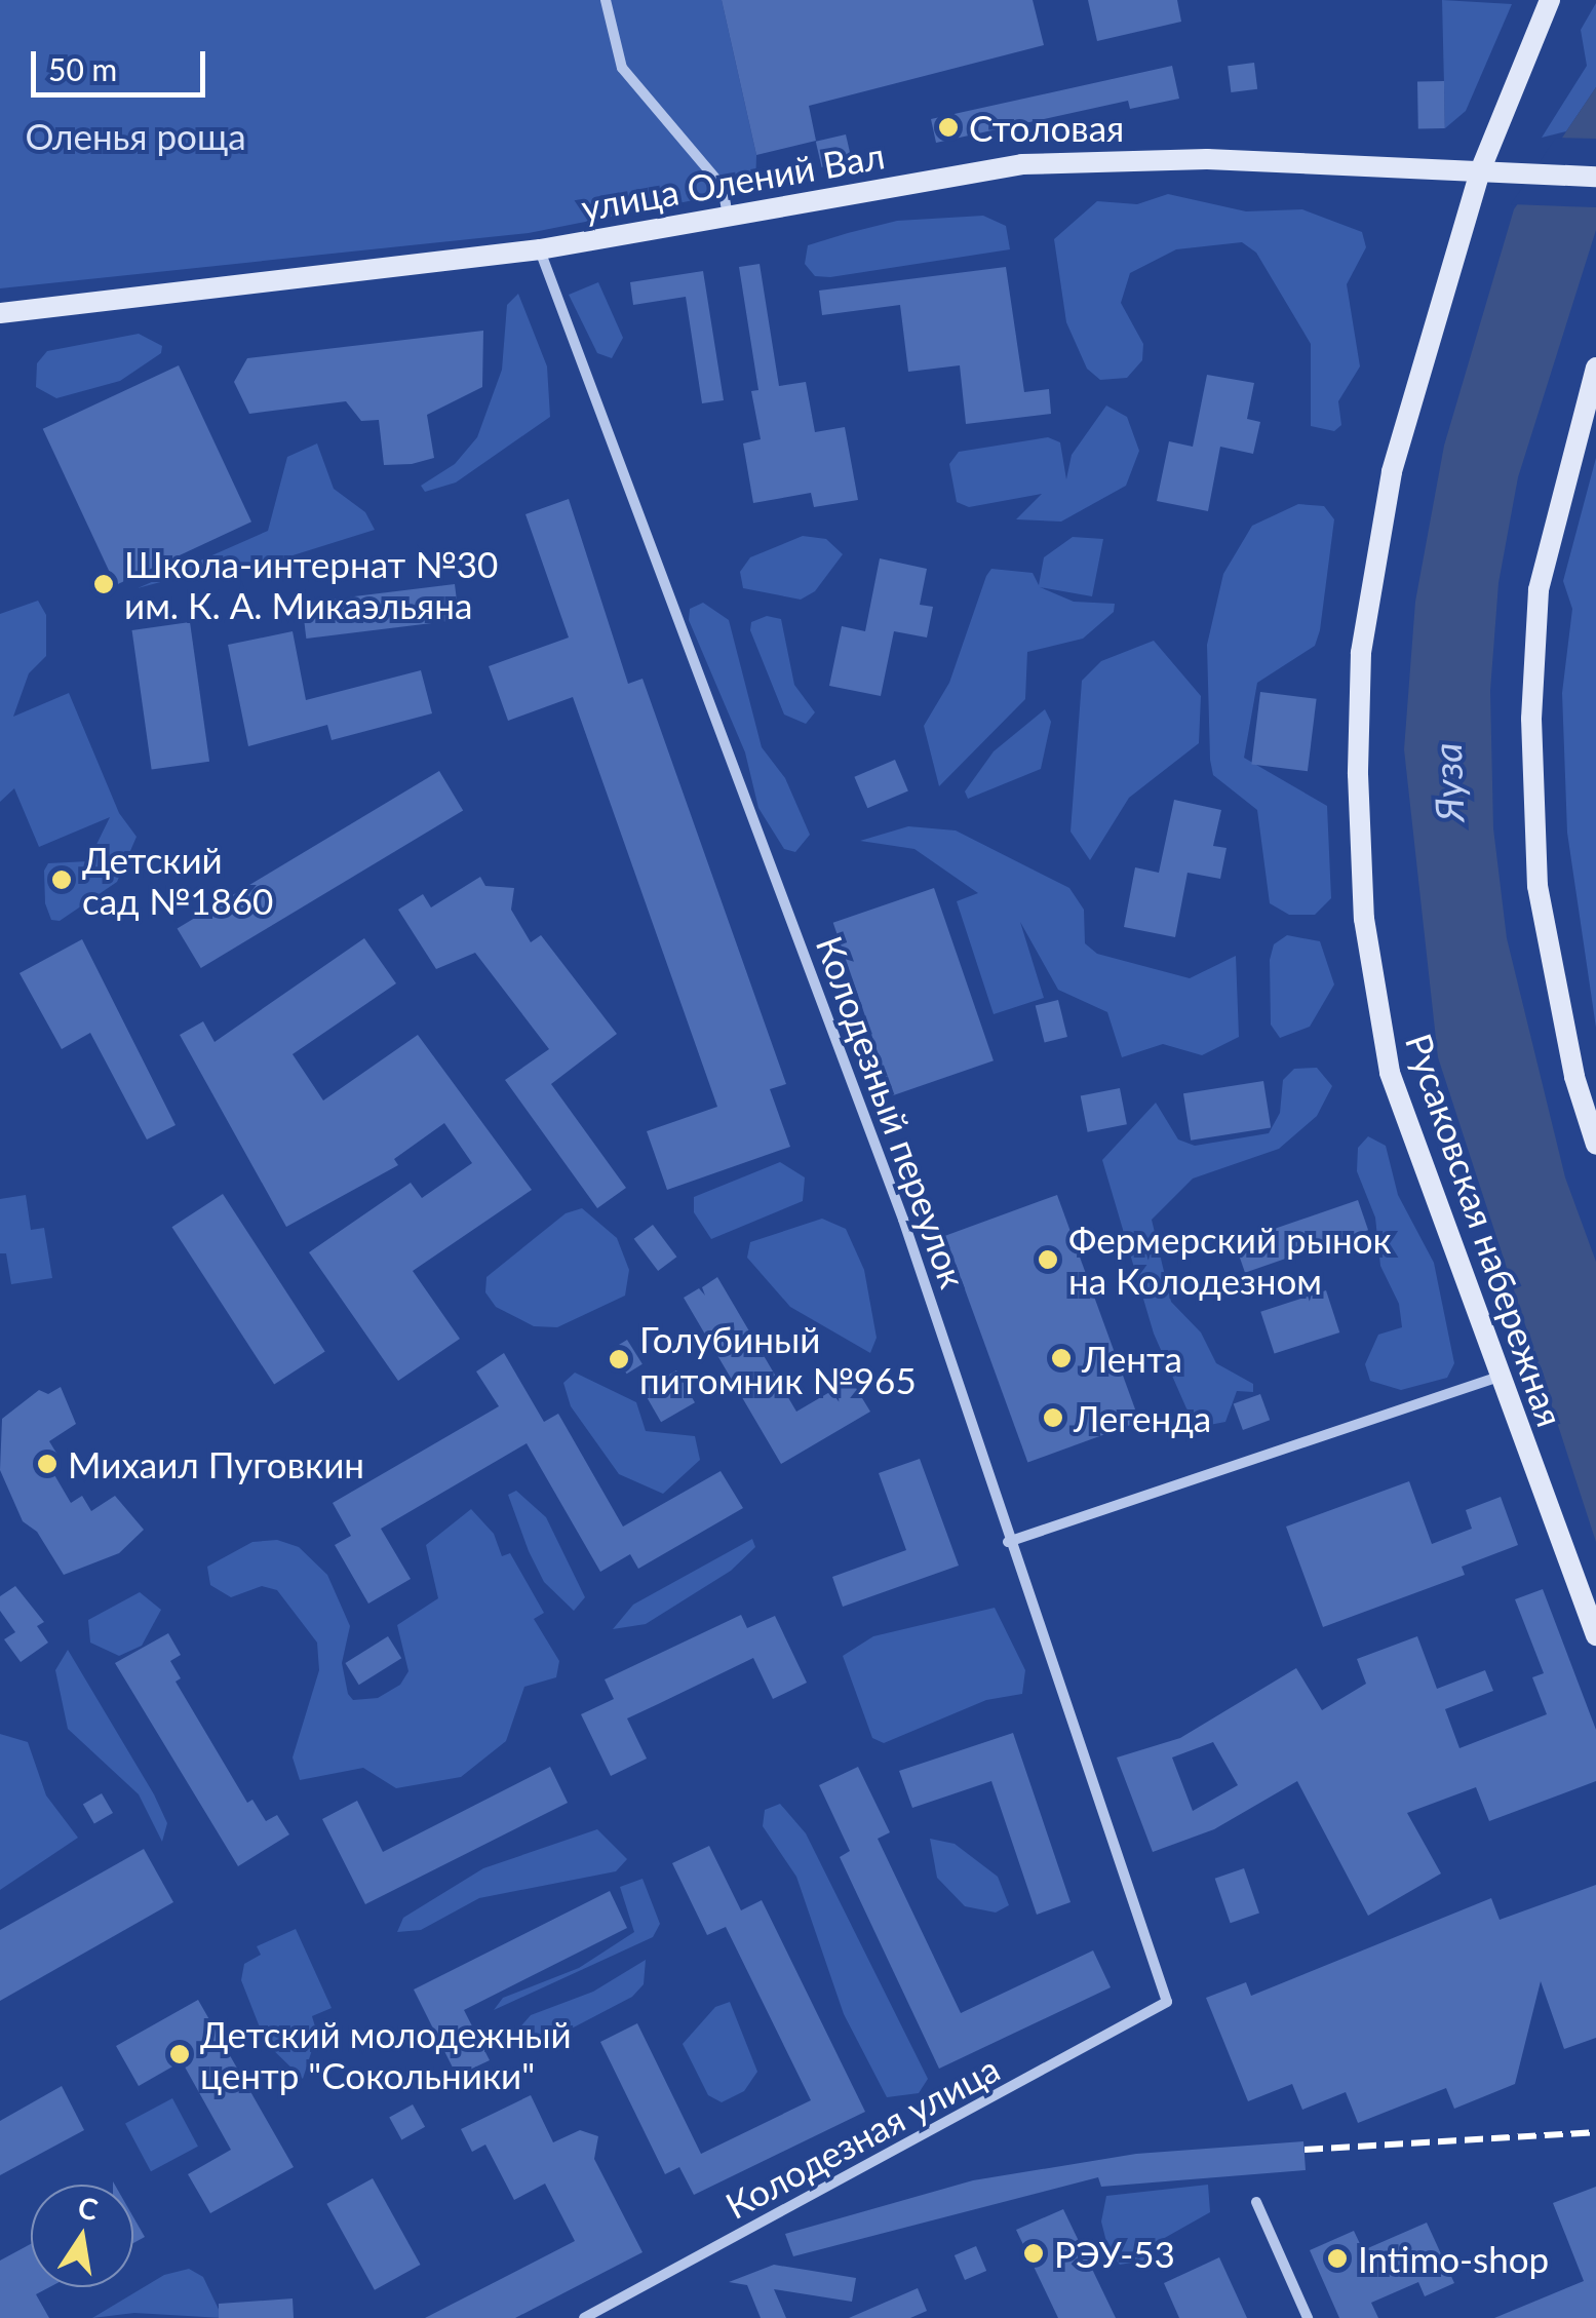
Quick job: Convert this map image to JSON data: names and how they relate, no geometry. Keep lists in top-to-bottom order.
{
  "streets": {
    "main road": ["улица Олений Вал", "Русаковская набережная"],
    "street": ["Колодезный переулок", "Колодезная улица"]
  },
  "crossings": [
    ["улица Олений Вал", "Колодезный переулок"],
    ["улица Олений Вал", "Русаковская набережная"],
    ["Колодезный переулок", "Колодезная улица"]
  ],
  "water": ["Яуза"],
  "parks": ["Оленья роща"],
  "places": [
    "Столовая",
    "Школа-интернат №30 им. К. А. Микаэльяна",
    "Детский сад №1860",
    "Фермерский рынок на Колодезном",
    "Лента",
    "Голубиный питомник №965",
    "Легенда",
    "Михаил Пуговкин",
    "Детский молодежный центр \"Сокольники\"",
    "РЭУ-53",
    "Intimo-shop"
  ],
  "scale_bar": "50 m",
  "north": "top"
}
